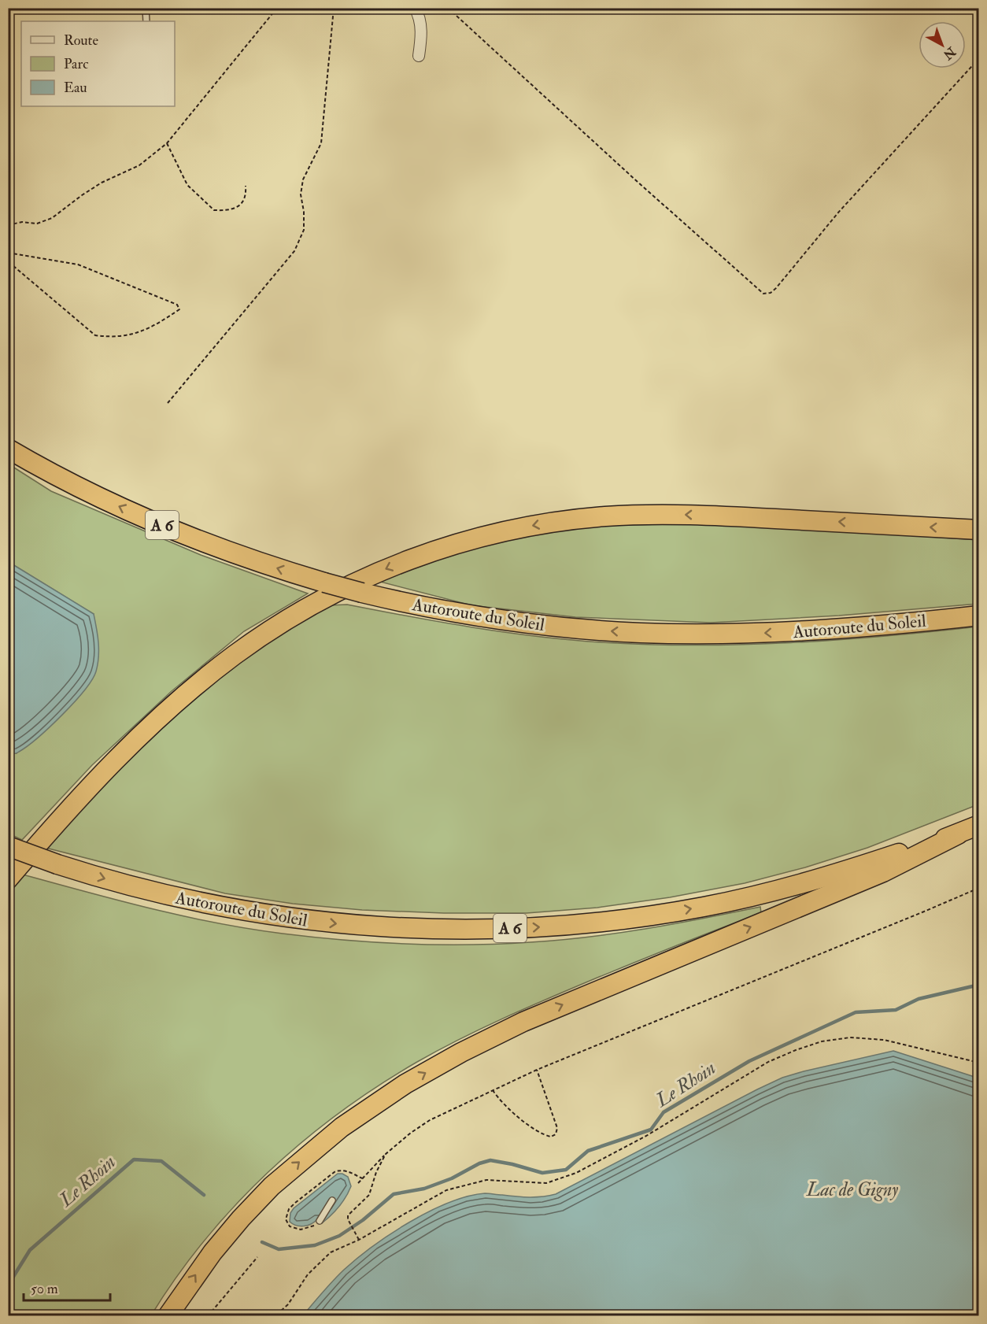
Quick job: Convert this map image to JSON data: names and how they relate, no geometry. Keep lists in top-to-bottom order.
{
  "streets": {
    "highway": ["A 6", "Autoroute du Soleil"]
  },
  "water": ["Le Rhoin", "Lac de Gigny"],
  "legend": ["Route", "Parc", "Eau"],
  "scale_bar": "50 m",
  "north": "bottom right"
}
